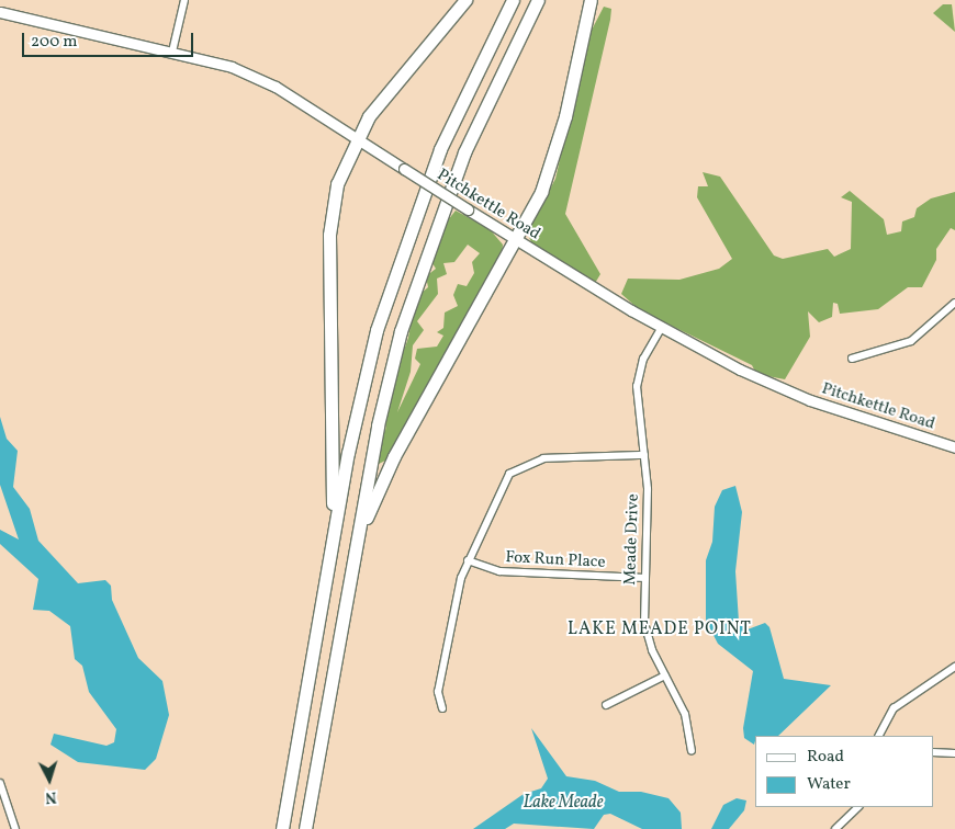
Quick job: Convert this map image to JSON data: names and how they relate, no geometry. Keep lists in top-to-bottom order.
{
  "streets": {
    "main road": ["Pitchkettle Road"],
    "street": ["Meade Drive", "Fox Run Place"]
  },
  "crossings": [
    ["Pitchkettle Road", "Meade Drive"],
    ["Meade Drive", "Fox Run Place"]
  ],
  "districts": ["LAKE MEADE POINT"],
  "water": ["Lake Meade"],
  "legend": ["Road", "Water"],
  "scale_bar": "200 m",
  "north": "bottom"
}
